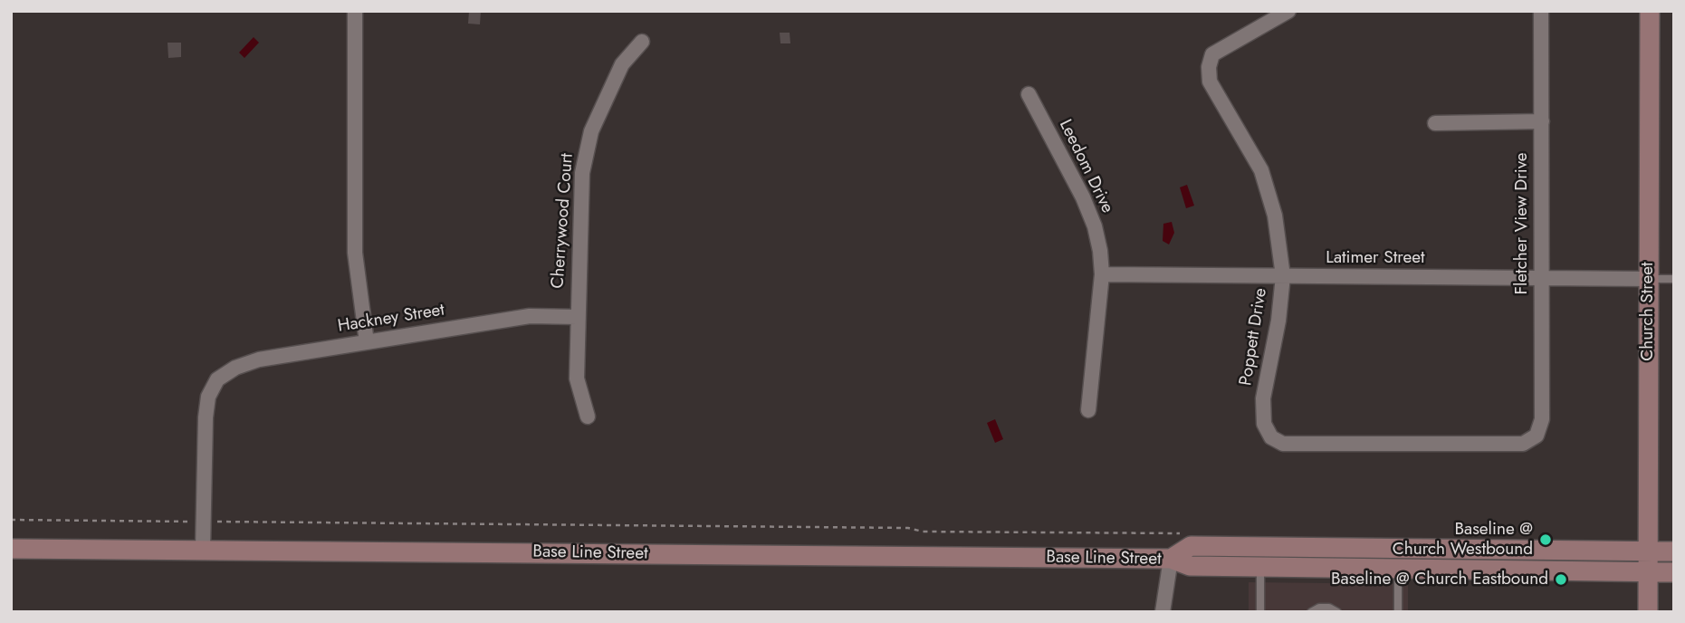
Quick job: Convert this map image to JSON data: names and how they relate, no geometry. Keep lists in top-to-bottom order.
{
  "streets": {
    "main road": ["Church Street", "Base Line Street"],
    "street": [
      "Leedom Drive",
      "Cherrywood Court",
      "Fletcher View Drive",
      "Latimer Street",
      "Hackney Street",
      "Poppett Drive"
    ]
  },
  "crossings": [
    ["Leedom Drive", "Latimer Street"],
    ["Cherrywood Court", "Hackney Street"],
    ["Fletcher View Drive", "Latimer Street"],
    ["Fletcher View Drive", "Poppett Drive"],
    ["Latimer Street", "Church Street"],
    ["Latimer Street", "Poppett Drive"],
    ["Church Street", "Base Line Street"]
  ],
  "places": ["Baseline @ Church Westbound", "Baseline @ Church Eastbound"]
}
